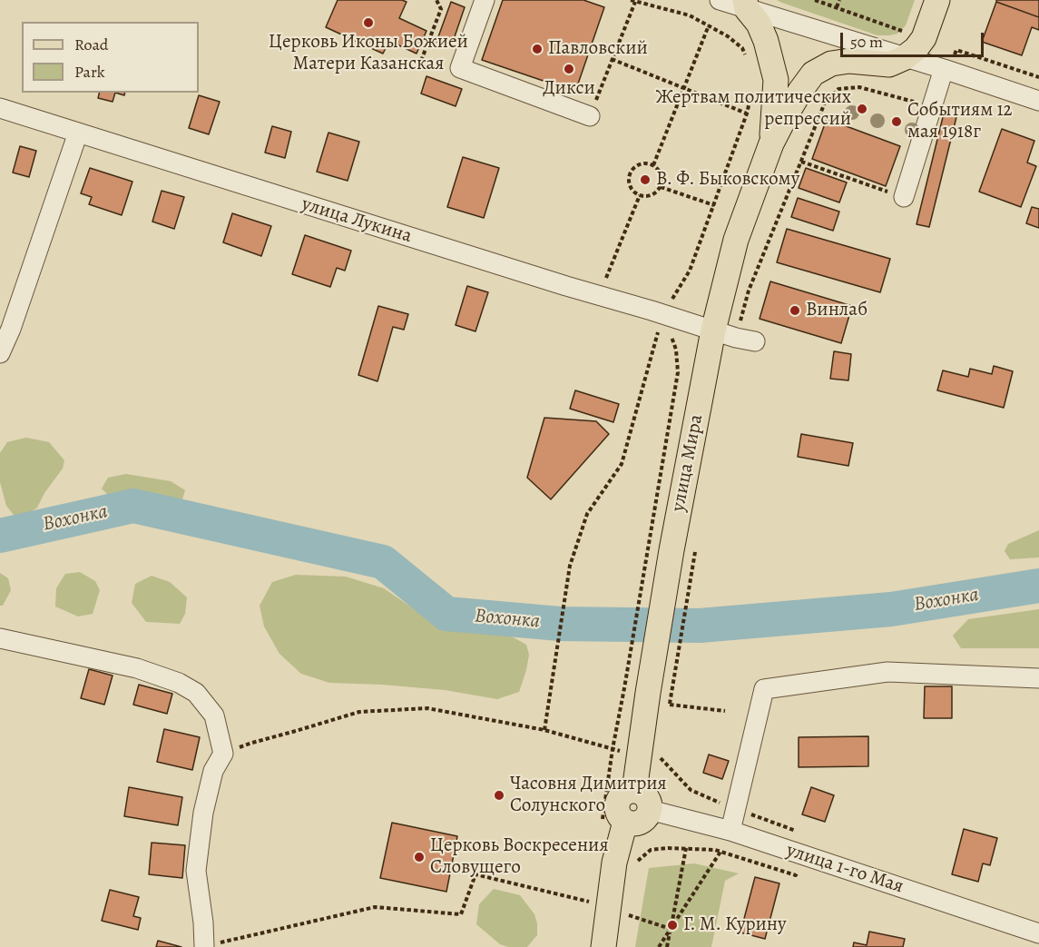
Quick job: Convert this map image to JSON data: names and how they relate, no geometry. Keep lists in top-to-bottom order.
{
  "streets": {
    "main road": ["улица Мира"],
    "street": ["улица Лукина", "улица 1-го Мая"]
  },
  "crossings": [
    ["улица Лукина", "улица Мира"],
    ["улица Мира", "улица 1-го Мая"]
  ],
  "water": ["Вохонка"],
  "places": [
    "Церковь Иконы Божией Матери Казанская",
    "Павловский",
    "Дикси",
    "Жертвам политических репрессий",
    "Событиям 12 мая 1918г",
    "В. Ф. Быковскому",
    "Винлаб",
    "Часовня Димитрия Солунского",
    "Церковь Воскресения Словущего",
    "Г. М. Курину"
  ],
  "legend": ["Road", "Park"],
  "scale_bar": "50 m"
}
